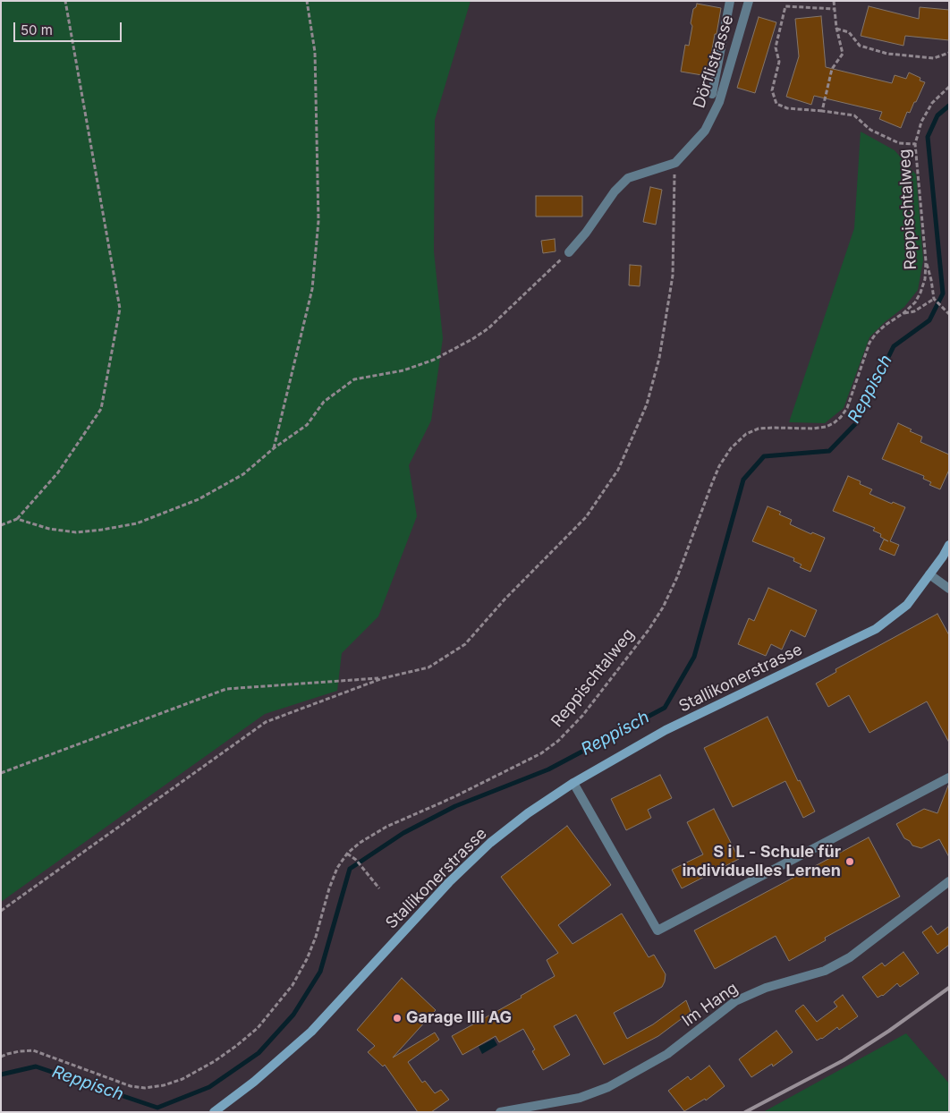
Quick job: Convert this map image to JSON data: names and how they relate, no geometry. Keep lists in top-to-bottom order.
{
  "streets": {
    "street": ["Dörflistrasse", "Stallikonerstrasse", "Im Hang"],
    "path": ["Reppischtalweg"]
  },
  "water": ["Reppisch"],
  "places": ["S i L - Schule für individuelles Lernen", "Garage Illi AG"],
  "scale_bar": "50 m"
}
